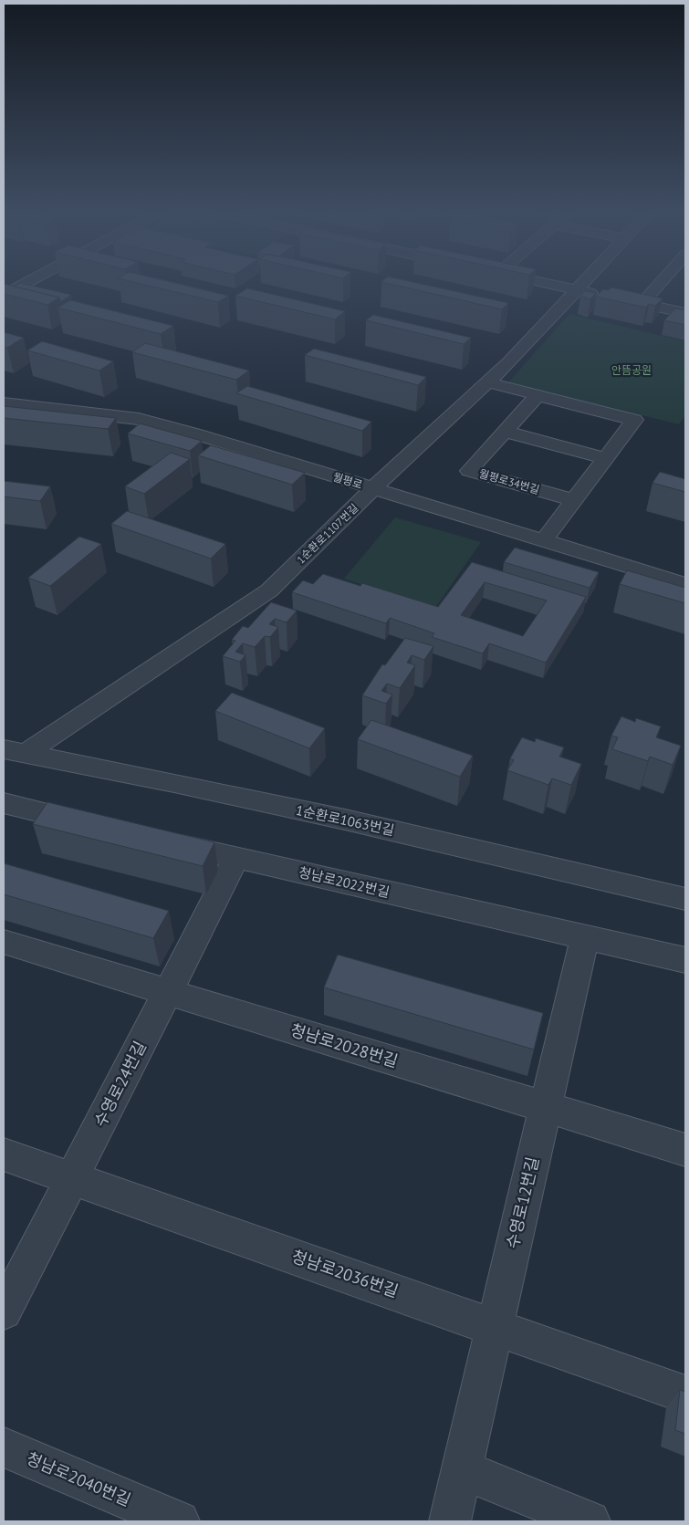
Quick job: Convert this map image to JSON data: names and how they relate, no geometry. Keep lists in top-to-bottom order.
{
  "streets": {
    "street": [
      "월평로",
      "월평로34번길",
      "1순환로1107번길",
      "1순환로1063번길",
      "청남로2022번길",
      "청남로2028번길",
      "수영로24번길",
      "수영로12번길",
      "청남로2036번길",
      "청남로2040번길"
    ]
  },
  "crossings": [
    ["월평로", "1순환로1107번길"],
    ["1순환로1107번길", "1순환로1063번길"],
    ["청남로2022번길", "수영로24번길"],
    ["청남로2022번길", "수영로12번길"],
    ["청남로2028번길", "수영로24번길"],
    ["청남로2028번길", "수영로12번길"],
    ["수영로24번길", "청남로2036번길"],
    ["수영로12번길", "청남로2036번길"]
  ],
  "parks": ["안뜸공원"]
}
